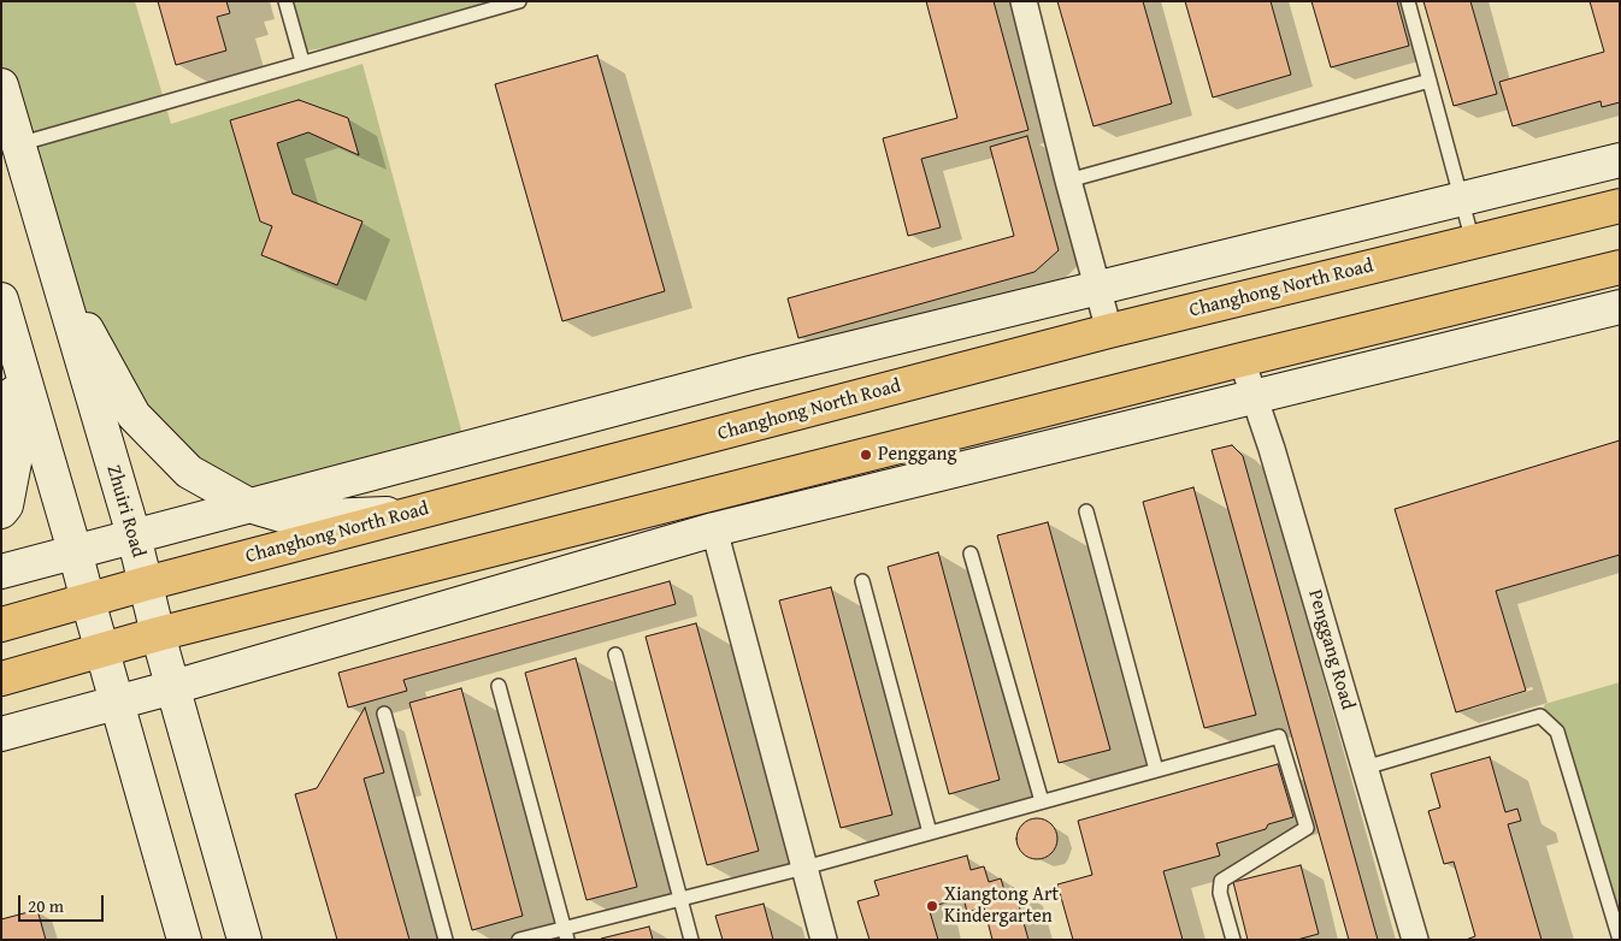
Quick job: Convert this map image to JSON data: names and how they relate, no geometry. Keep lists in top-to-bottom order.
{
  "streets": {
    "highway": ["Changhong North Road"],
    "street": ["Zhuiri Road", "Penggang Road"]
  },
  "crossings": [
    ["Changhong North Road", "Zhuiri Road"]
  ],
  "places": ["Penggang", "Xiangtong Art Kindergarten"],
  "scale_bar": "20 m"
}
